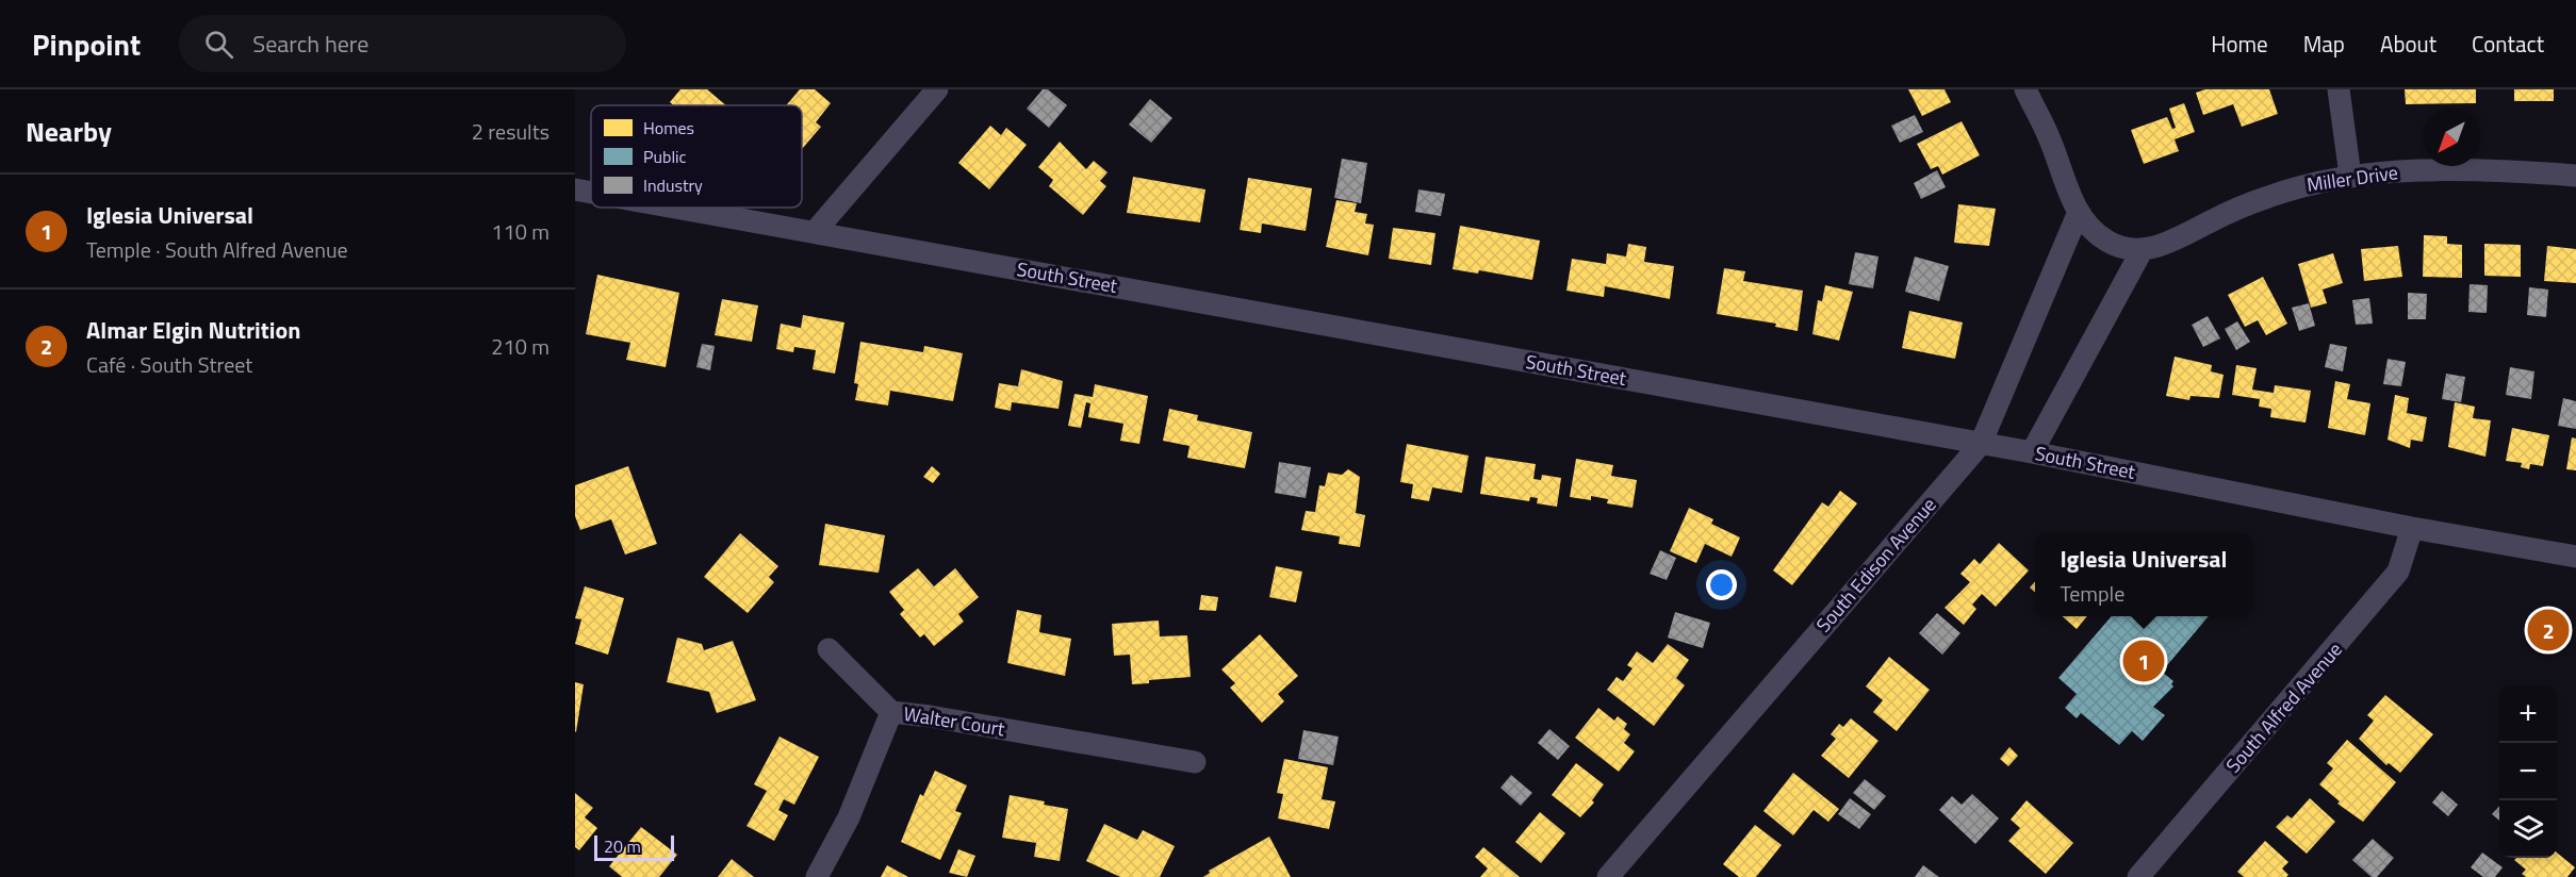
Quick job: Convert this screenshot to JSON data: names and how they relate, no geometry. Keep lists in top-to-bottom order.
{
  "streets": {
    "street": [
      "Miller Drive",
      "South Street",
      "South Edison Avenue",
      "South Alfred Avenue",
      "Walter Court"
    ]
  },
  "crossings": [
    ["Miller Drive", "South Edison Avenue"],
    ["South Street", "South Edison Avenue"],
    ["South Street", "South Alfred Avenue"]
  ],
  "legend": ["Homes", "Public", "Industry"],
  "scale_bar": "20 m",
  "north": "bottom left",
  "page": {
    "header": "Pinpoint",
    "search": "Search here",
    "nav": [
      "Home",
      "Map",
      "About",
      "Contact"
    ],
    "heading": ["Nearby", "2 results"],
    "list": [
      {
        "mark": "1",
        "name": "Iglesia Universal",
        "note": "Temple · South Alfred Avenue",
        "value": "110 m"
      },
      {
        "mark": "2",
        "name": "Almar Elgin Nutrition",
        "note": "Café · South Street",
        "value": "210 m"
      }
    ],
    "popup": ["Iglesia Universal", "Temple"],
    "pins": ["2", "1"],
    "map_buttons": ["+", "−"],
    "scale": "20 m"
  }
}
